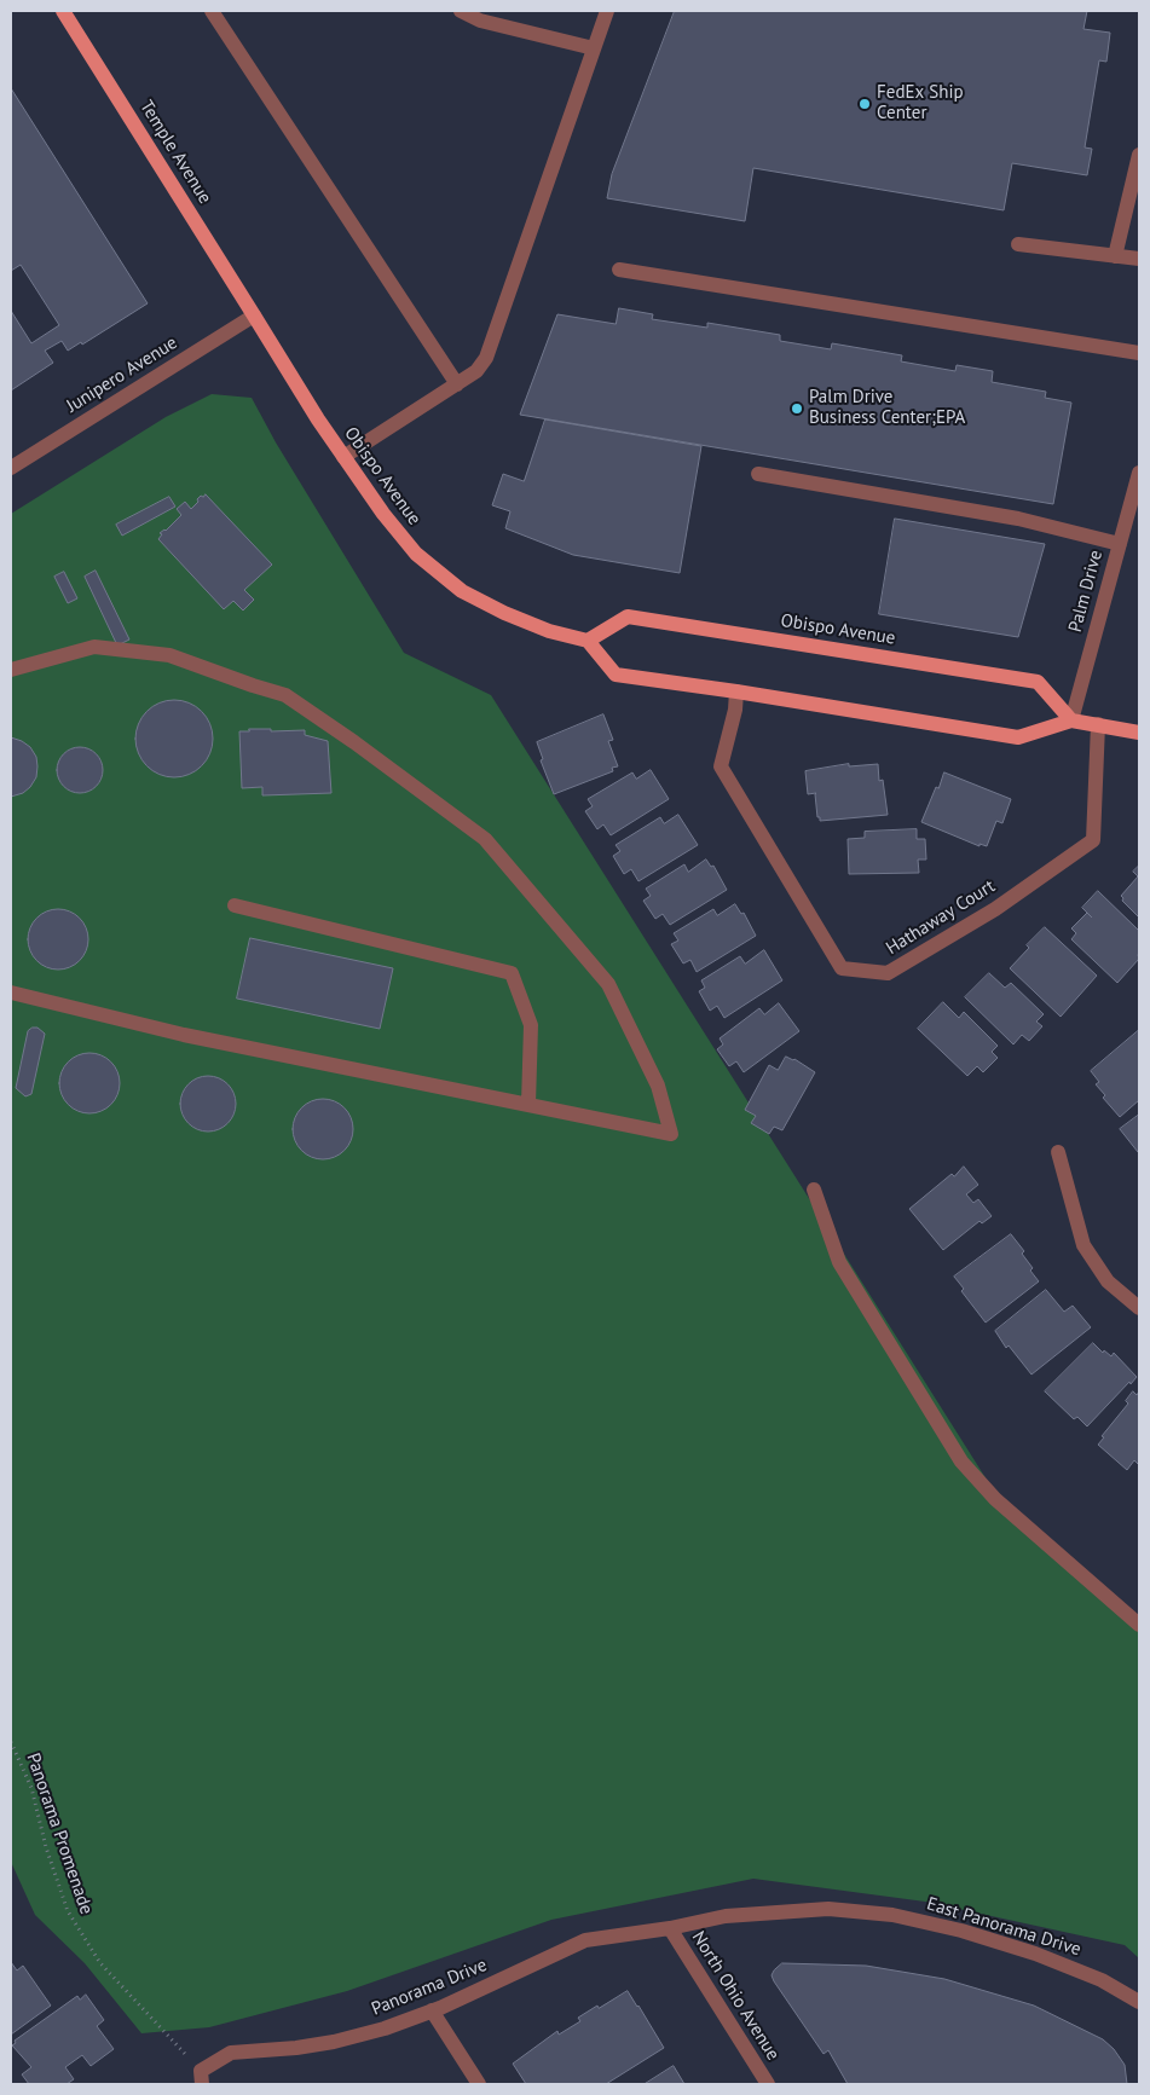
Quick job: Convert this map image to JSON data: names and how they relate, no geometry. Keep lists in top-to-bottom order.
{
  "streets": {
    "main road": ["Temple Avenue", "Obispo Avenue"],
    "street": [
      "Junipero Avenue",
      "Palm Drive",
      "Hathaway Court",
      "East Panorama Drive",
      "Panorama Drive",
      "North Ohio Avenue"
    ],
    "path": ["Panorama Promenade"]
  },
  "crossings": [
    ["Temple Avenue", "Junipero Avenue"],
    ["Temple Avenue", "Obispo Avenue"],
    ["Junipero Avenue", "Obispo Avenue"],
    ["Obispo Avenue", "Palm Drive"],
    ["Panorama Promenade", "Panorama Drive"],
    ["East Panorama Drive", "Panorama Drive"],
    ["East Panorama Drive", "North Ohio Avenue"],
    ["Panorama Drive", "North Ohio Avenue"]
  ],
  "places": ["FedEx Ship Center", "Palm Drive Business Center;EPA"]
}
